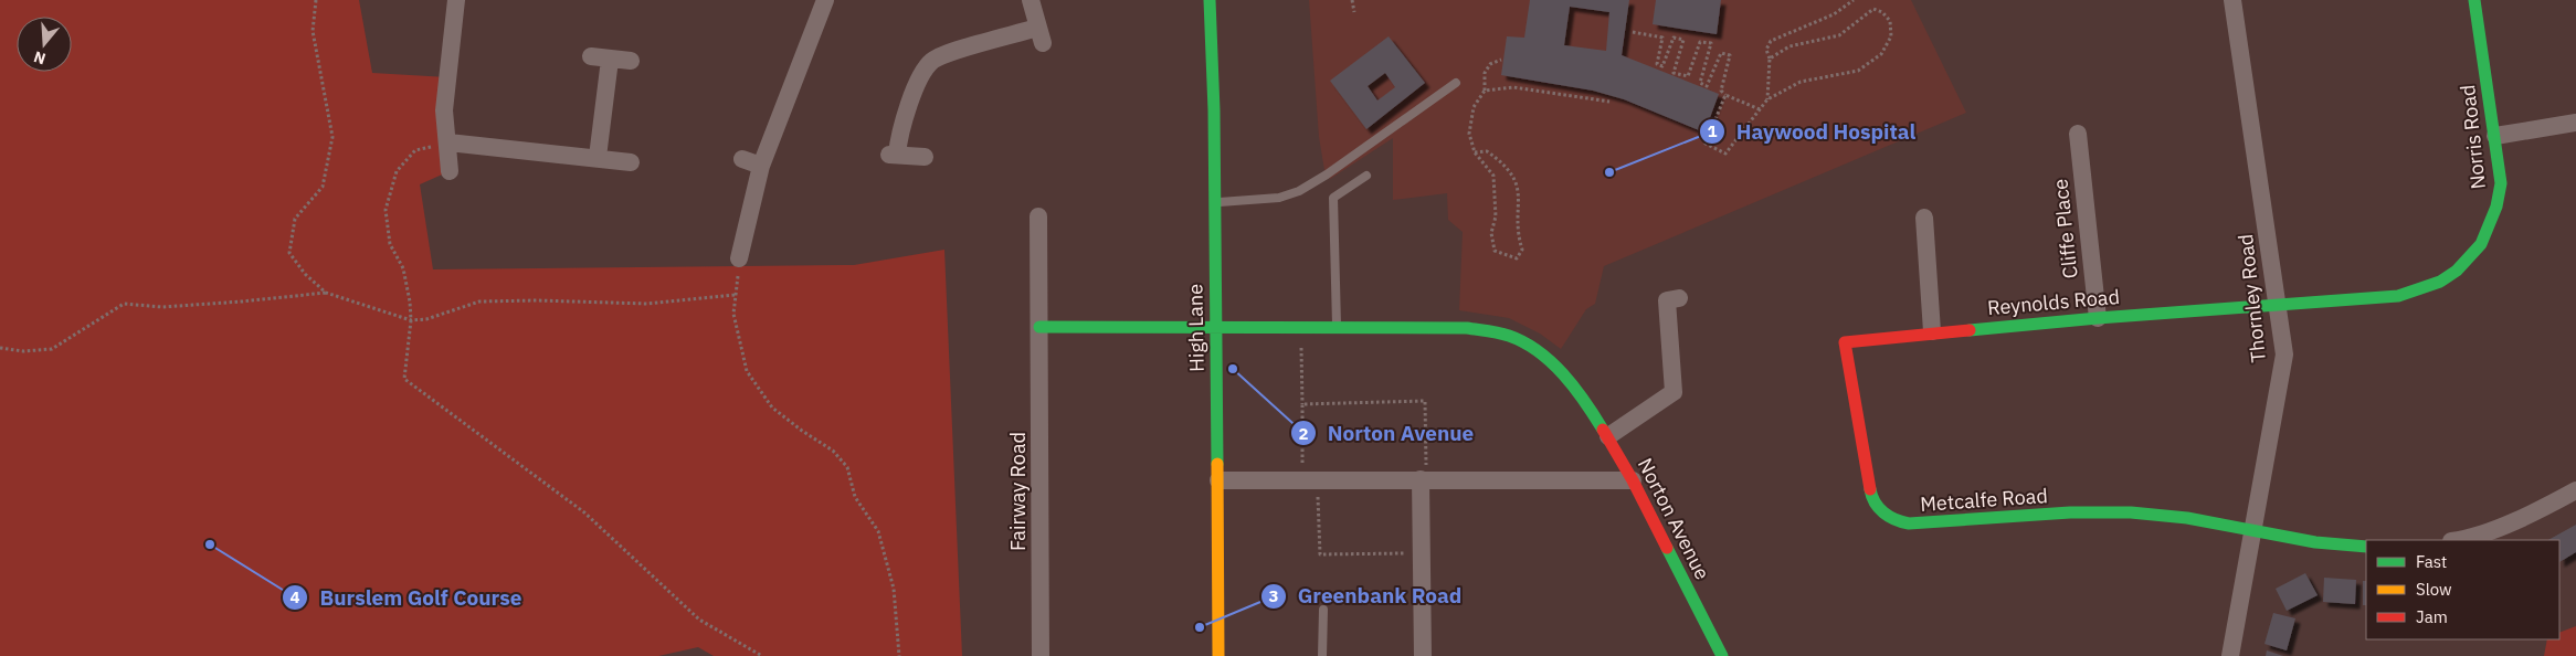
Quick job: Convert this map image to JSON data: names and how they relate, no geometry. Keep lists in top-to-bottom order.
{
  "streets": {
    "street": [
      "Norris Road",
      "Cliffe Place",
      "Thornley Road",
      "Reynolds Road",
      "High Lane",
      "Fairway Road",
      "Metcalfe Road",
      "Norton Avenue"
    ]
  },
  "crossings": [
    ["Norris Road", "Thornley Road"],
    ["Norris Road", "Reynolds Road"],
    ["Cliffe Place", "Reynolds Road"],
    ["Thornley Road", "Reynolds Road"],
    ["Thornley Road", "Metcalfe Road"],
    ["Reynolds Road", "Metcalfe Road"],
    ["High Lane", "Norton Avenue"],
    ["Fairway Road", "Norton Avenue"]
  ],
  "places": [
    "Haywood Hospital",
    "Norton Avenue",
    "Burslem Golf Course",
    "Greenbank Road"
  ],
  "legend": ["Fast", "Slow", "Jam"],
  "north": "bottom"
}
